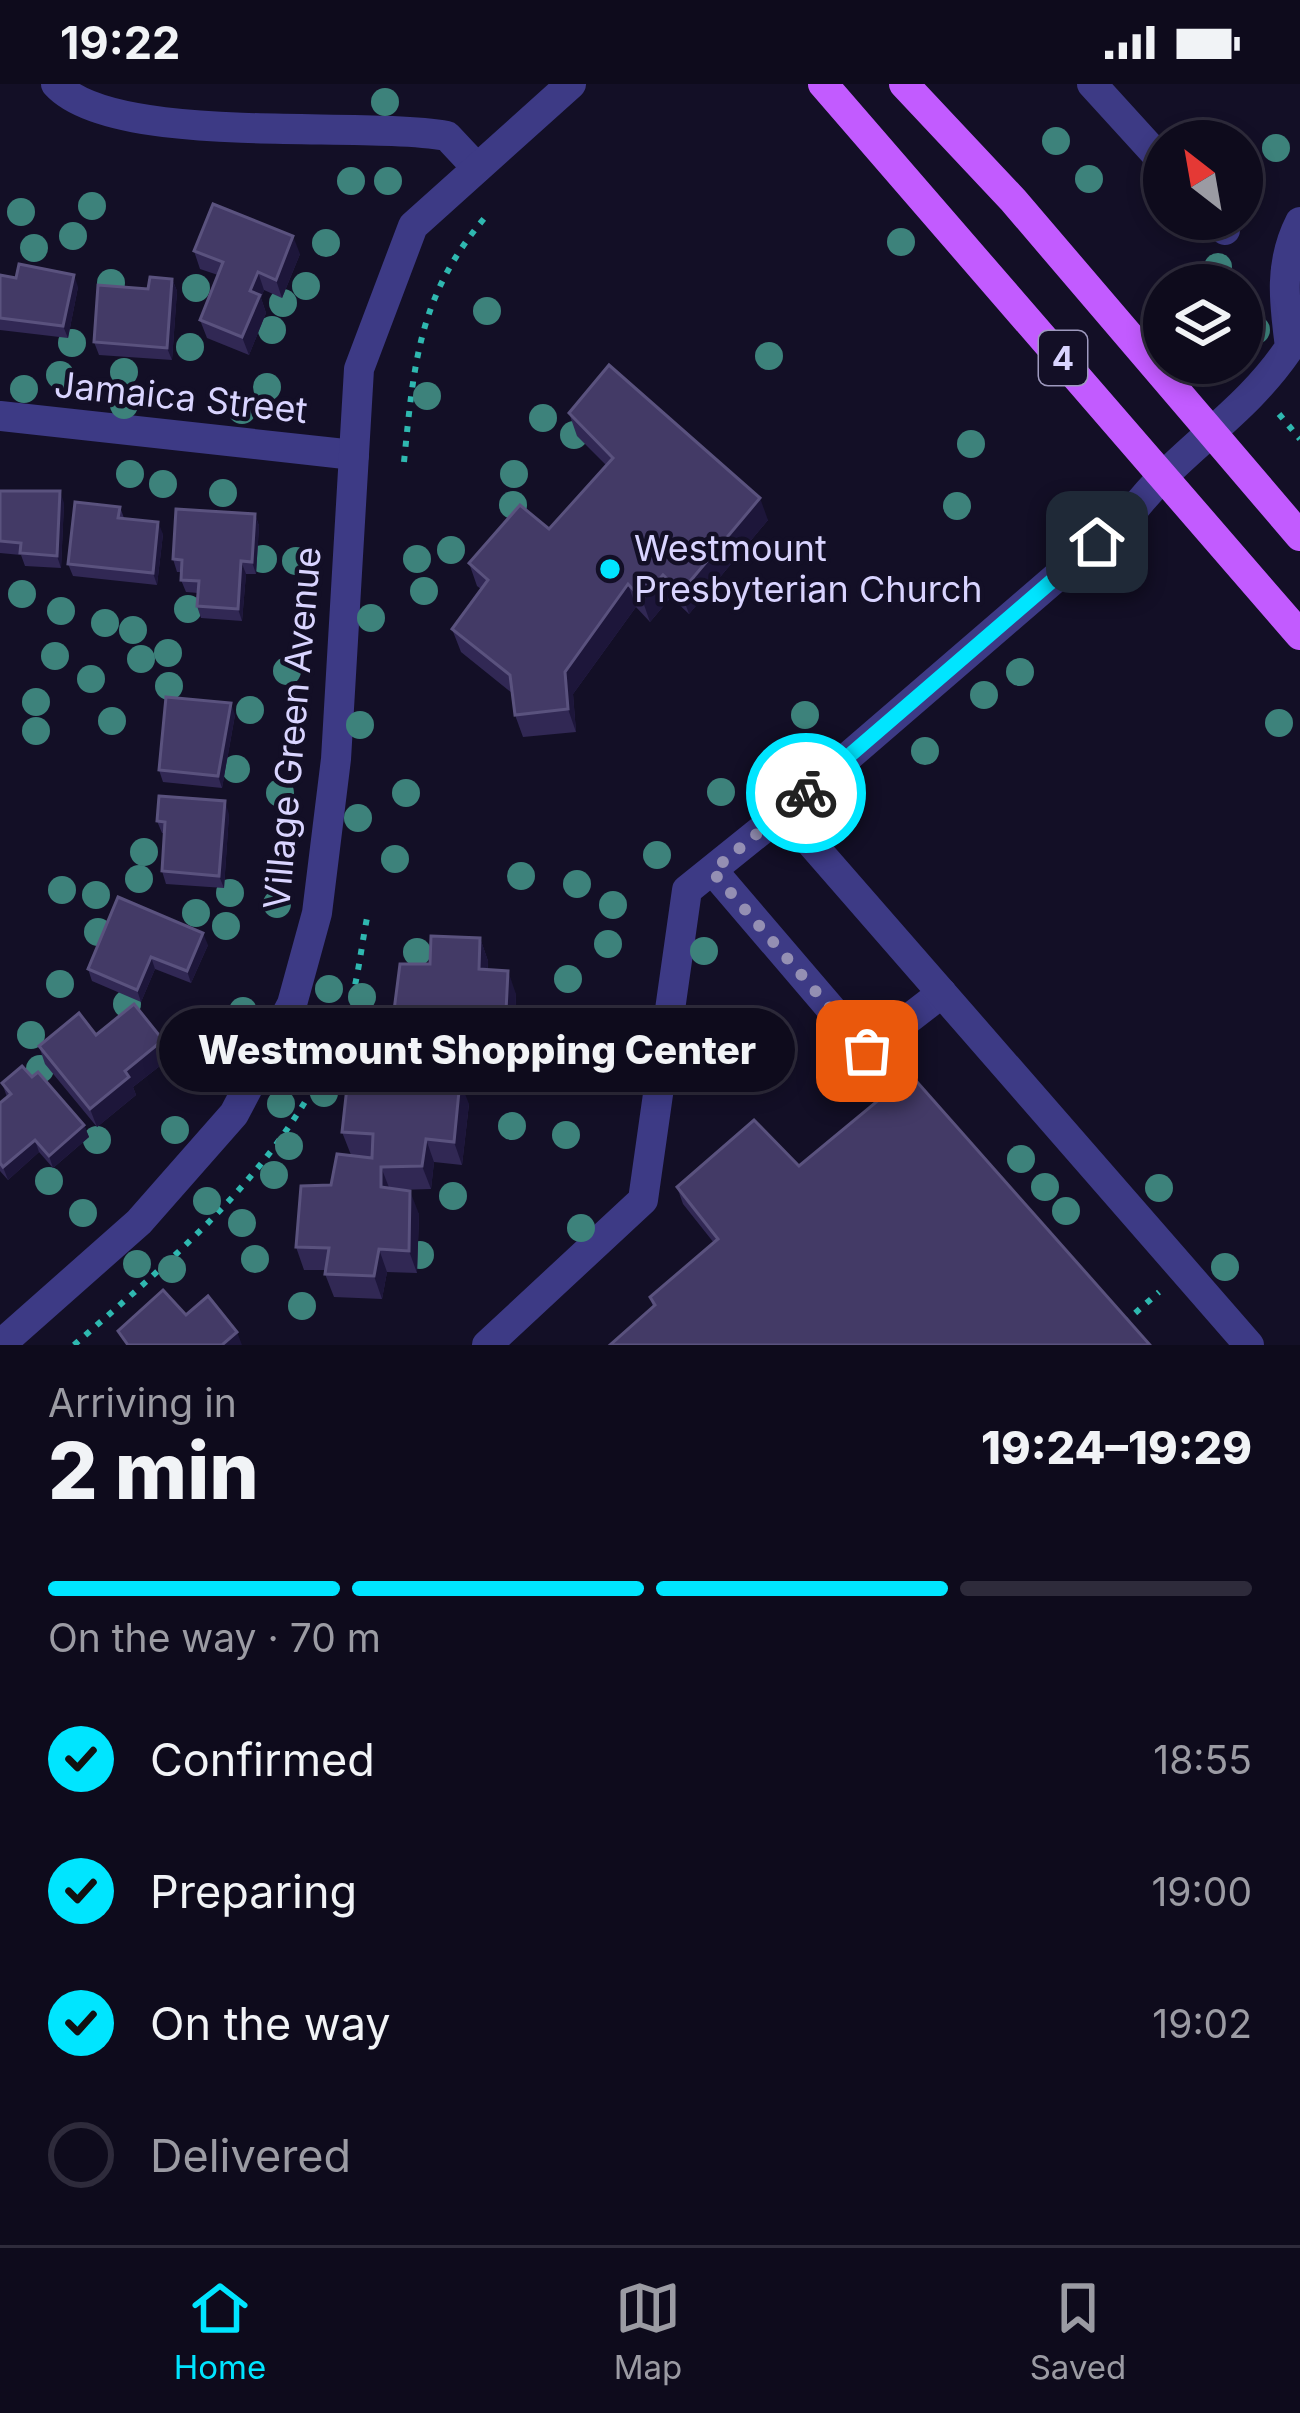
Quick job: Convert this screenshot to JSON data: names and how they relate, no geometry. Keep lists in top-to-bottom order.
{
  "streets": {
    "main road": ["4"],
    "street": ["Jamaica Street", "Village Green Avenue"]
  },
  "crossings": [
    ["Jamaica Street", "Village Green Avenue"]
  ],
  "places": ["Westmount Presbyterian Church", "Westmount Shopping Center"],
  "north": "top left",
  "page": {
    "status": "19:22",
    "bubble": "Westmount Shopping Center",
    "heading": ["2 min", "Arriving in", "19:24–19:29"],
    "bar": "On the way · 70 m",
    "list": [
      ["Confirmed", "18:55"],
      ["Preparing", "19:00"],
      ["On the way", "19:02"],
      "Delivered"
    ],
    "tabs": ["Home", "Map", "Saved"]
  }
}
